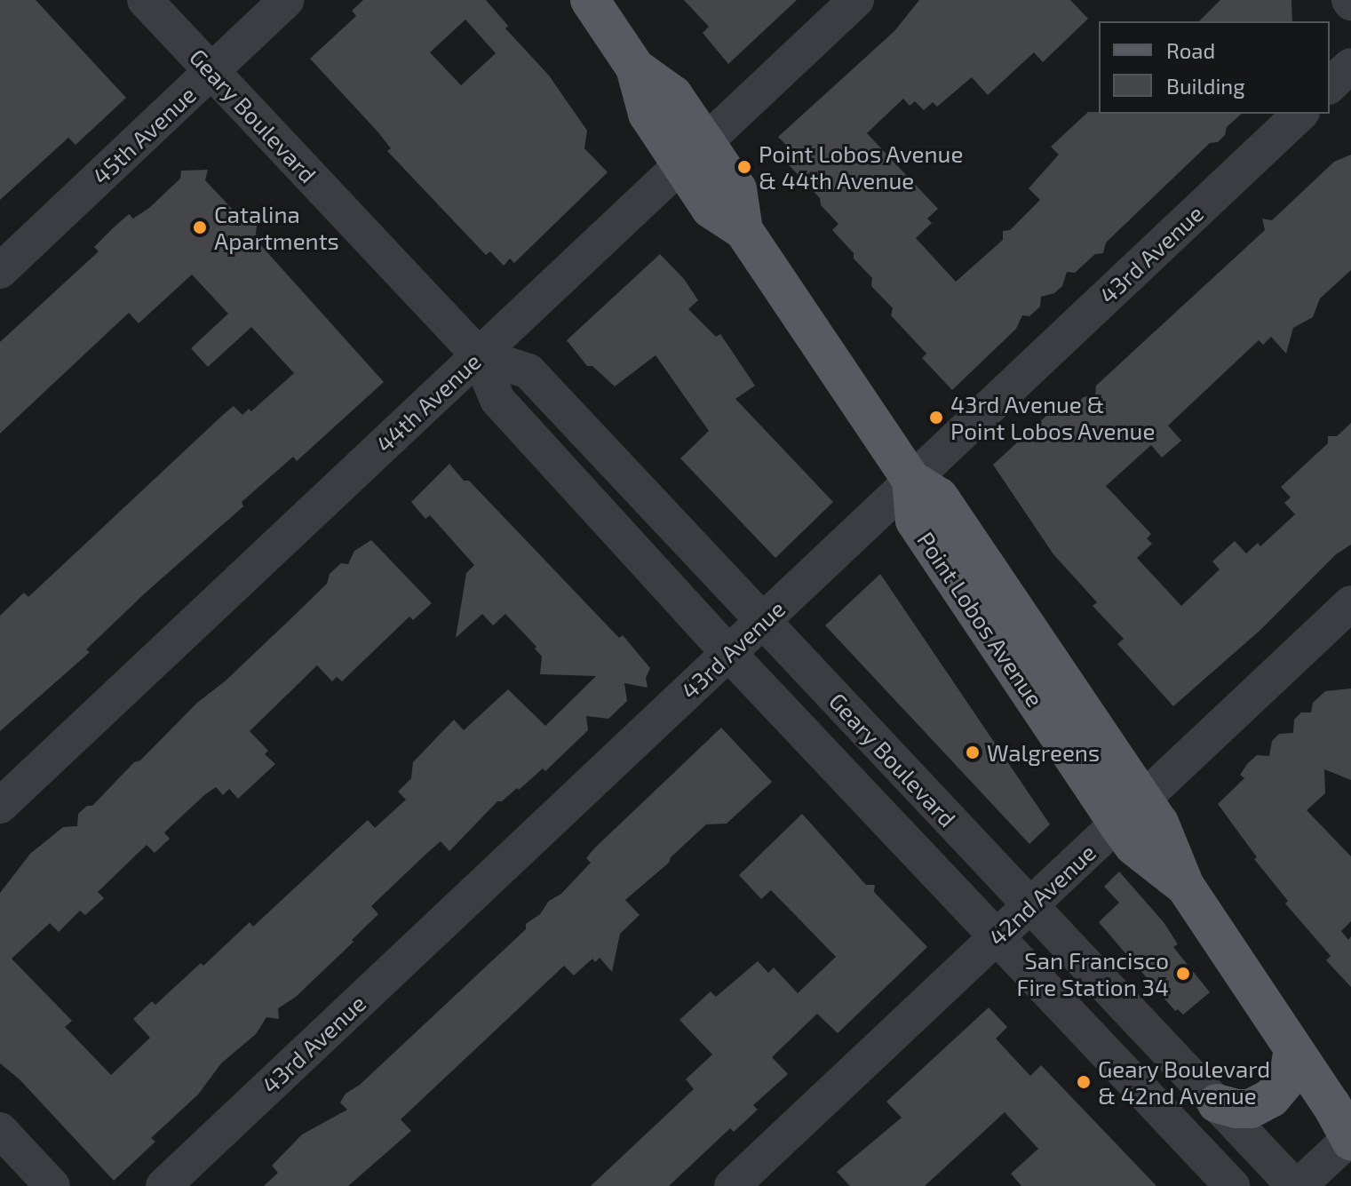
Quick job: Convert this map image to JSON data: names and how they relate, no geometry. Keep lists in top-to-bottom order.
{
  "streets": {
    "main road": ["Point Lobos Avenue"],
    "street": [
      "Geary Boulevard",
      "45th Avenue",
      "43rd Avenue",
      "44th Avenue",
      "42nd Avenue"
    ]
  },
  "crossings": [
    ["Geary Boulevard", "45th Avenue"],
    ["Geary Boulevard", "43rd Avenue"],
    ["Geary Boulevard", "44th Avenue"],
    ["Geary Boulevard", "42nd Avenue"],
    ["43rd Avenue", "Point Lobos Avenue"],
    ["44th Avenue", "Point Lobos Avenue"],
    ["Point Lobos Avenue", "42nd Avenue"]
  ],
  "places": [
    "Point Lobos Avenue & 44th Avenue",
    "Catalina Apartments",
    "43rd Avenue & Point Lobos Avenue",
    "Walgreens",
    "San Francisco Fire Station 34",
    "Geary Boulevard & 42nd Avenue"
  ],
  "legend": ["Road", "Building"]
}
